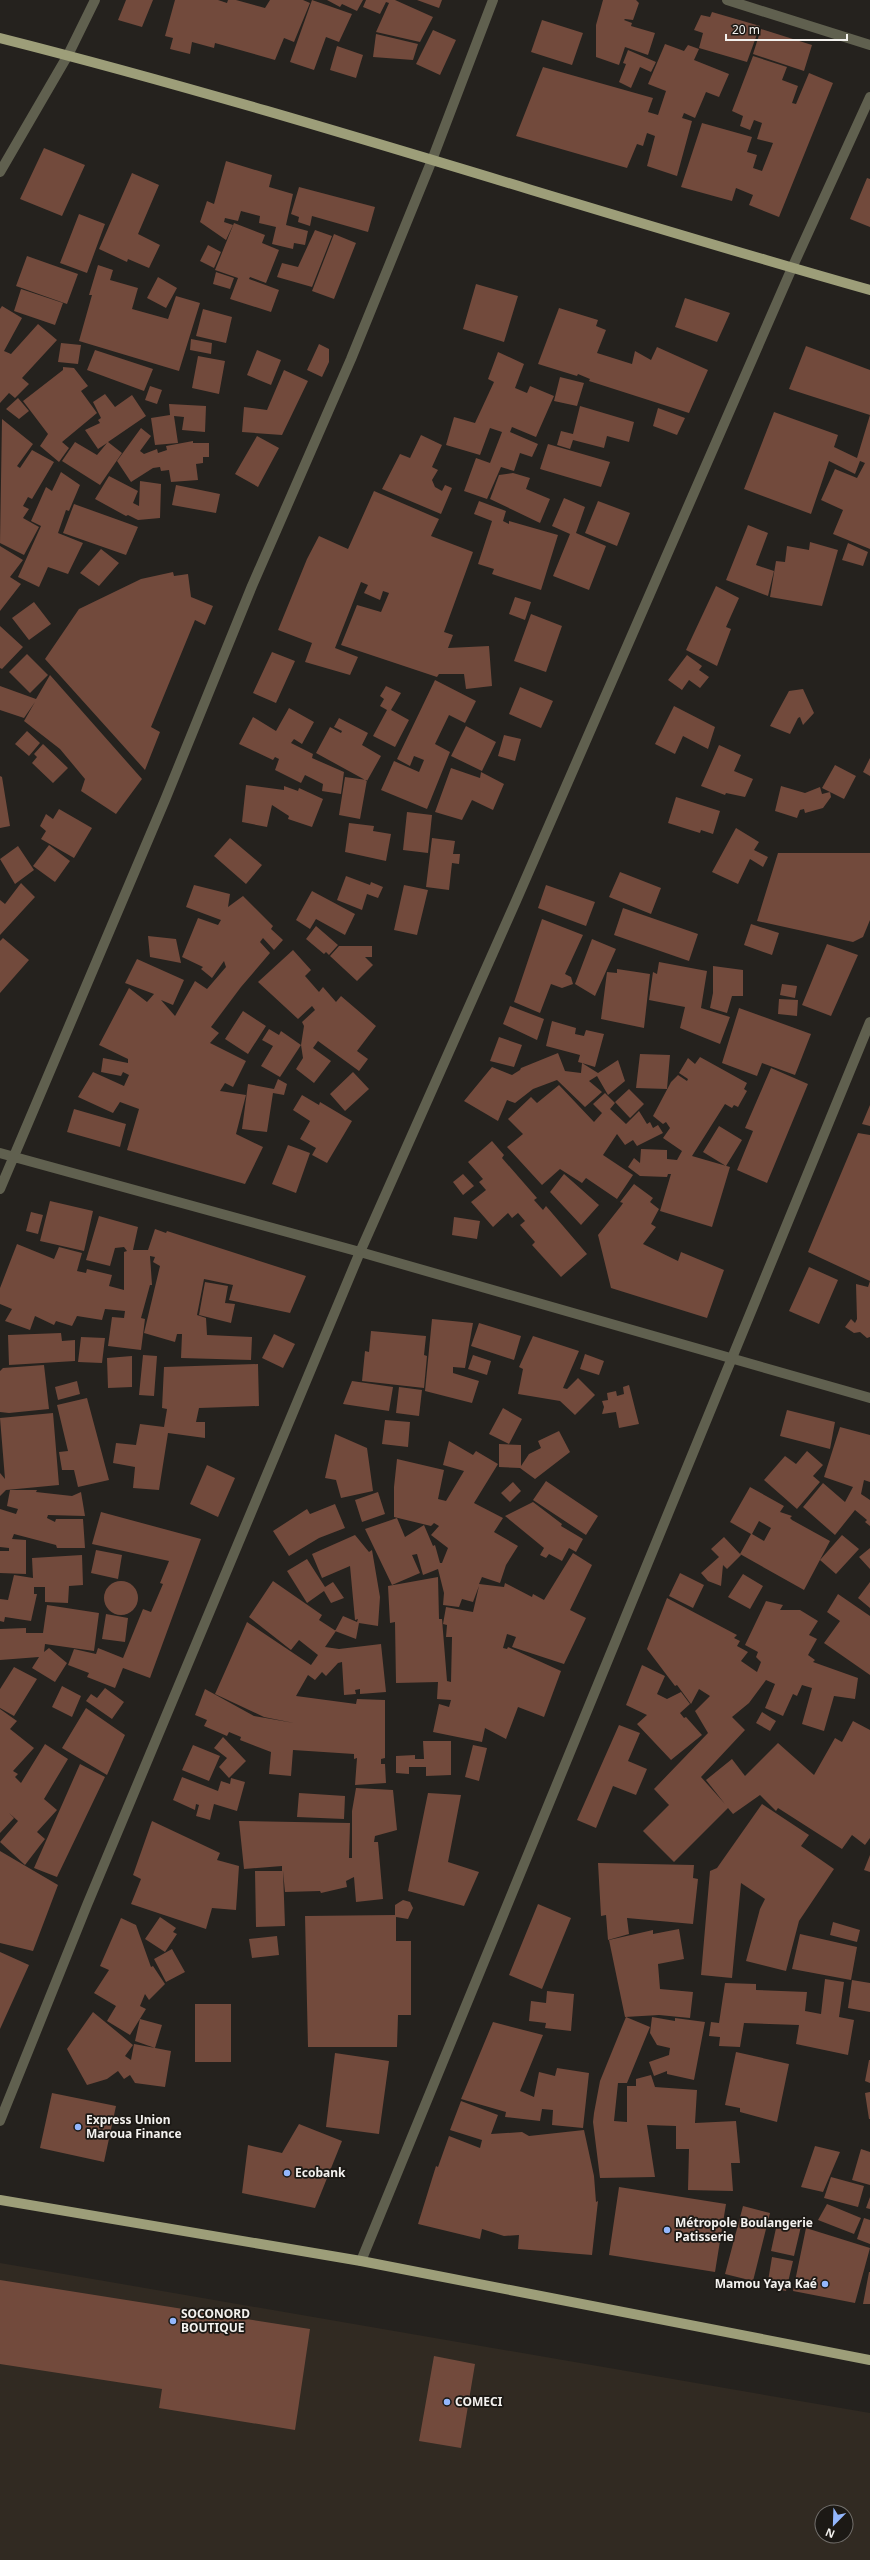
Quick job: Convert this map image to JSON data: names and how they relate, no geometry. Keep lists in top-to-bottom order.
{
  "places": [
    "Express Union Maroua Finance",
    "Ecobank",
    "Métropole Boulangerie Patisserie",
    "Mamou Yaya Kaé",
    "SOCONORD BOUTIQUE",
    "COMECI"
  ],
  "scale_bar": "20 m",
  "north": "bottom left"
}
